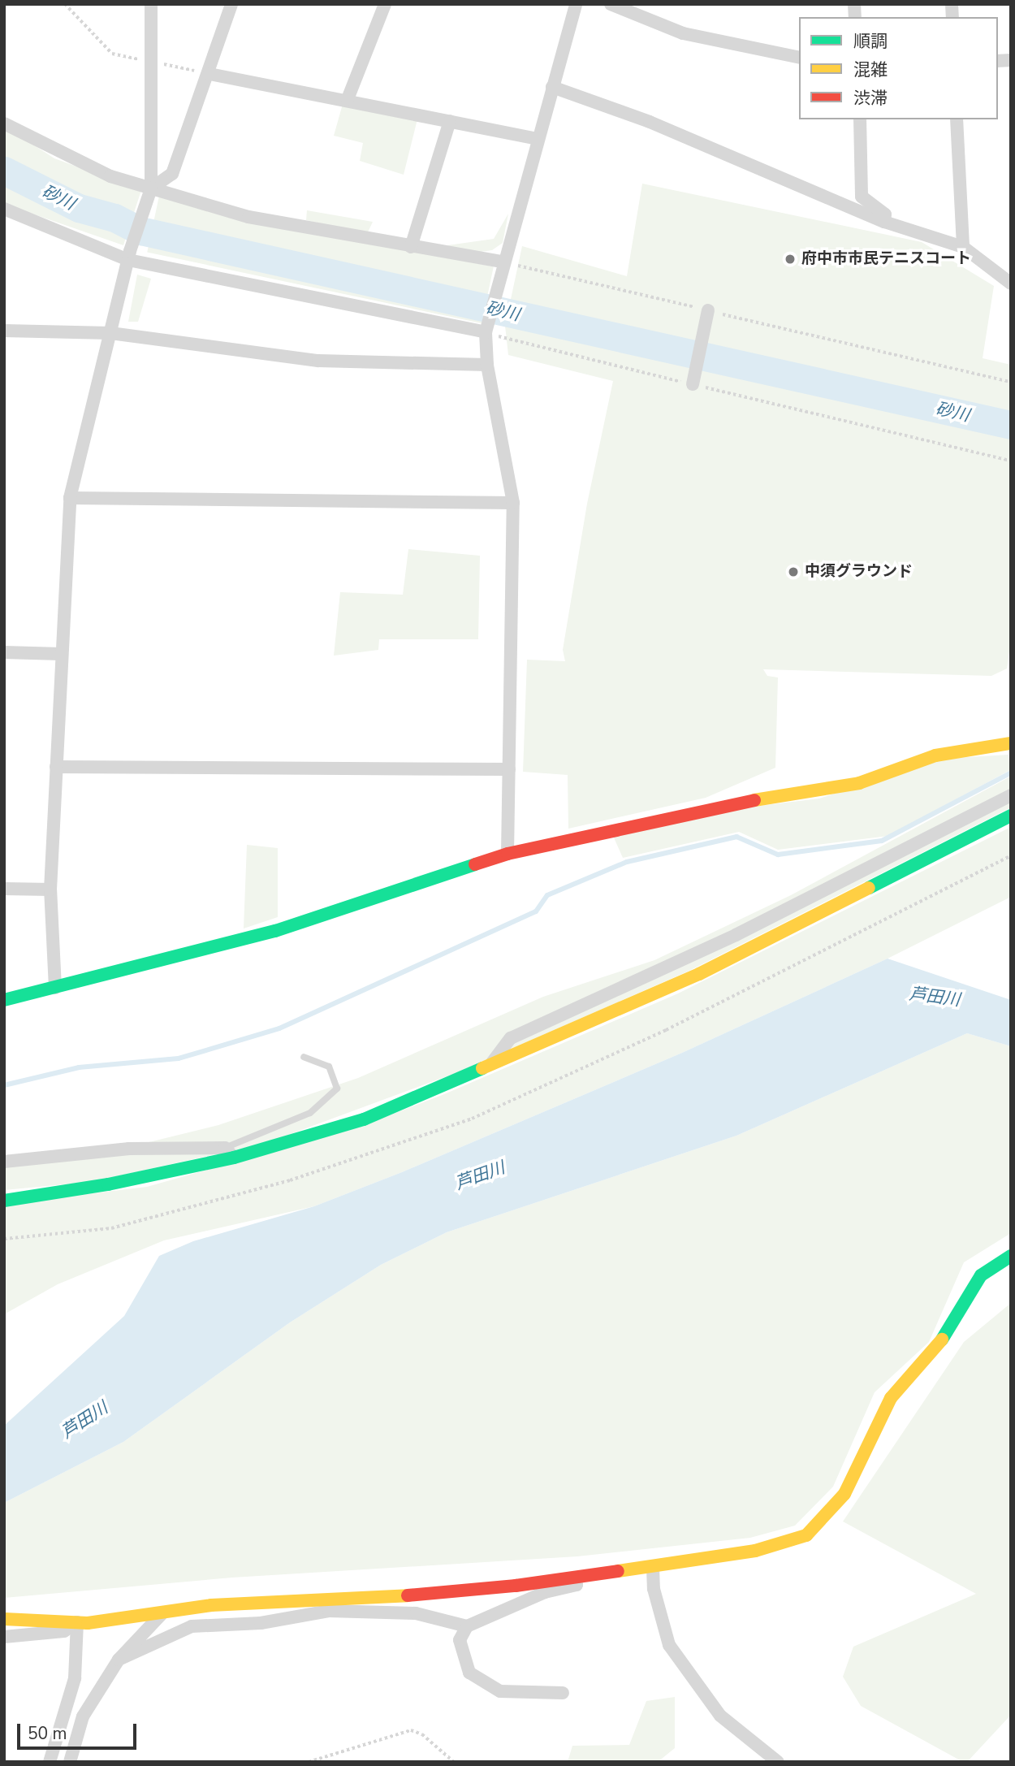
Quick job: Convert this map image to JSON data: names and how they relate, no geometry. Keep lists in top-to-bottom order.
{
  "water": ["砂川", "芦田川"],
  "places": ["府中市市民テニスコート", "中須グラウンド"],
  "legend": ["順調", "混雑", "渋滞"],
  "scale_bar": "50 m"
}
